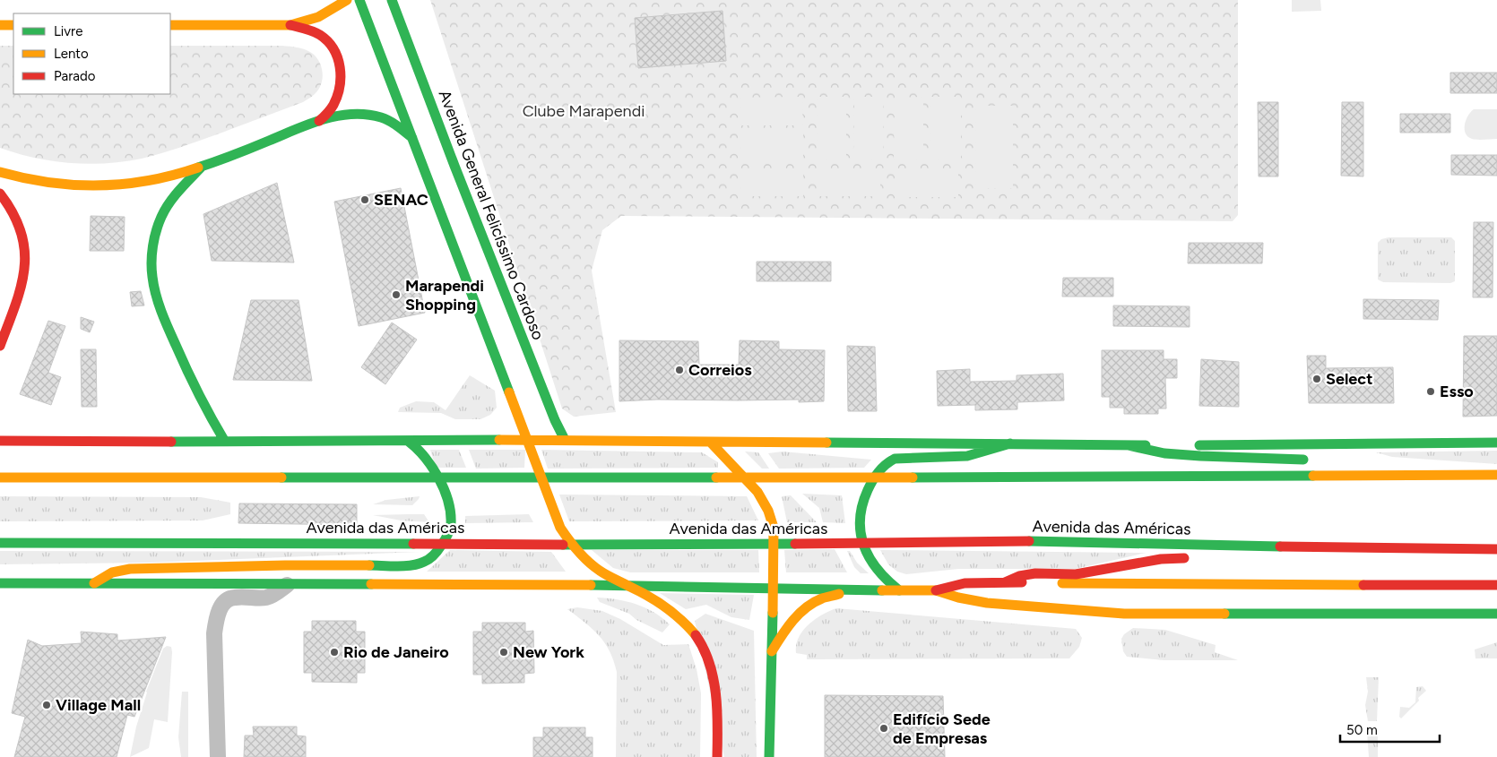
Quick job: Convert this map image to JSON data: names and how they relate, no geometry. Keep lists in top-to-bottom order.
{
  "streets": {
    "main road": ["Avenida General Felicíssimo Cardoso", "Avenida das Américas"]
  },
  "parks": ["Clube Marapendi"],
  "places": [
    "SENAC",
    "Marapendi Shopping",
    "Correios",
    "Select",
    "Esso",
    "Rio de Janeiro",
    "New York",
    "Village Mall",
    "Edifício Sede de Empresas"
  ],
  "legend": ["Livre", "Lento", "Parado"],
  "scale_bar": "50 m"
}
